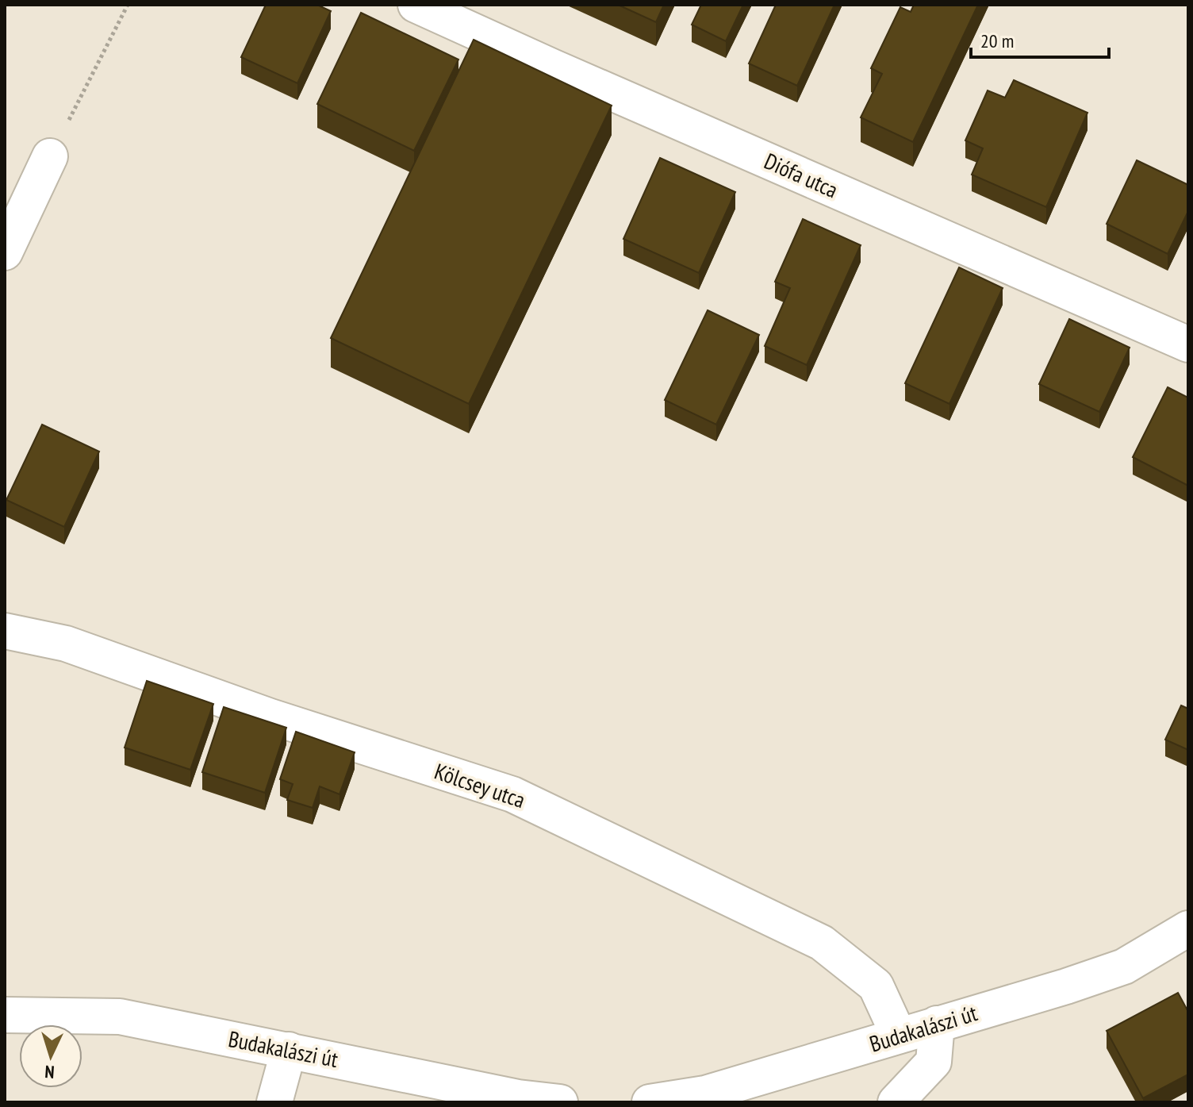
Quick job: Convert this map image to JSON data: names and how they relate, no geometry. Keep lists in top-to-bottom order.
{
  "streets": {
    "street": ["Diófa utca", "Kölcsey utca", "Budakalászi út"]
  },
  "crossings": [
    ["Kölcsey utca", "Budakalászi út"]
  ],
  "scale_bar": "20 m",
  "north": "bottom"
}
